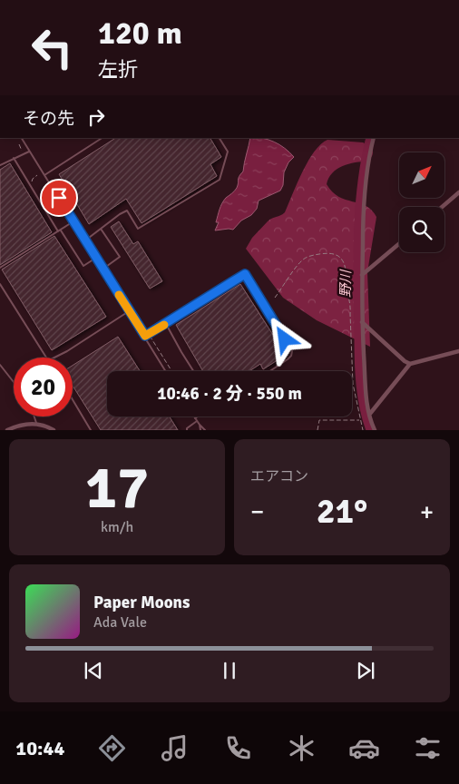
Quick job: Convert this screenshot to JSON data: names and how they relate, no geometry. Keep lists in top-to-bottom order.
{
  "water": ["野川"],
  "north": "top right",
  "page": {
    "turn": ["120 m", "左折"],
    "then": "その先",
    "limit": "20",
    "trip": "10:46 · 2 分 · 550 m",
    "tile": [
      ["17", "km/h"],
      "エアコン"
    ],
    "heat": ["−", "21°", "+"],
    "song": ["Paper Moons", "Ada Vale"],
    "tabs": "10:44"
  }
}
